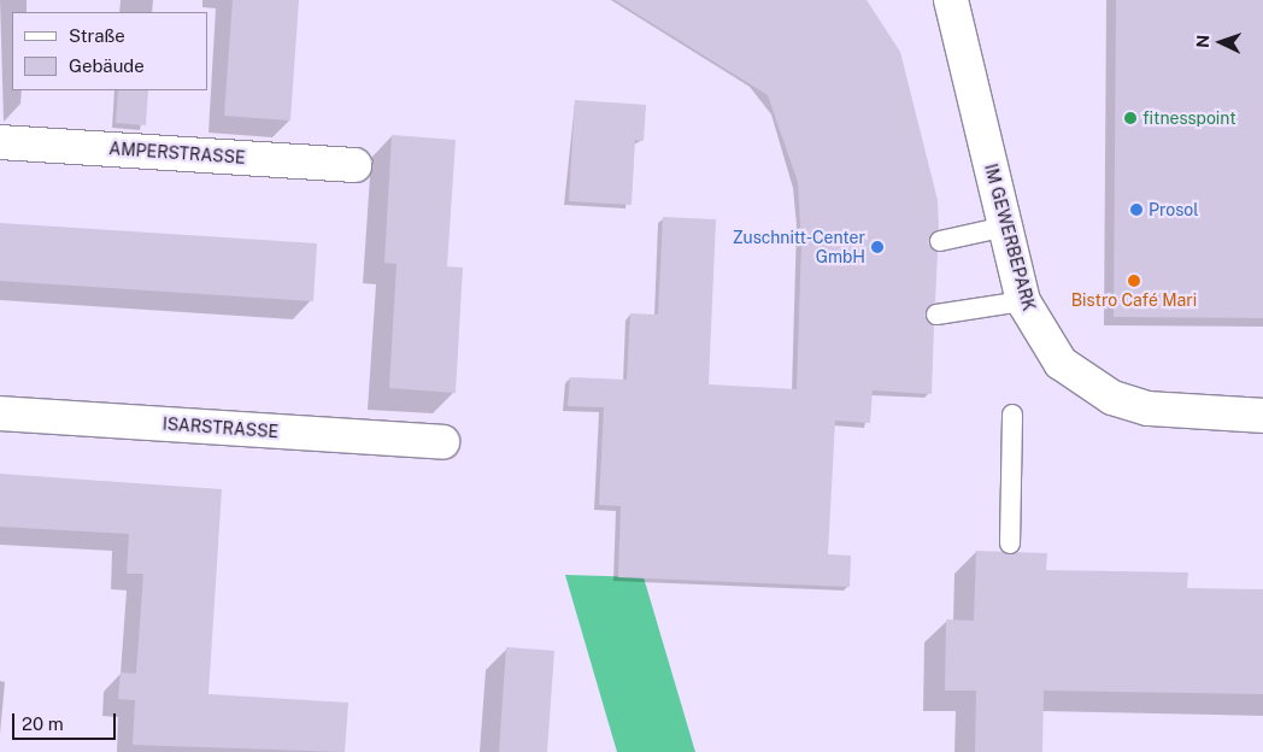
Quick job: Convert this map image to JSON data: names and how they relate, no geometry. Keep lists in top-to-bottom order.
{
  "streets": {
    "street": ["AMPERSTRASSE", "IM GEWERBEPARK", "ISARSTRASSE"]
  },
  "places": [
    "fitnesspoint",
    "Prosol",
    "Zuschnitt-Center GmbH",
    "Bistro Café Mari"
  ],
  "legend": ["Straße", "Gebäude"],
  "scale_bar": "20 m",
  "north": "left"
}
